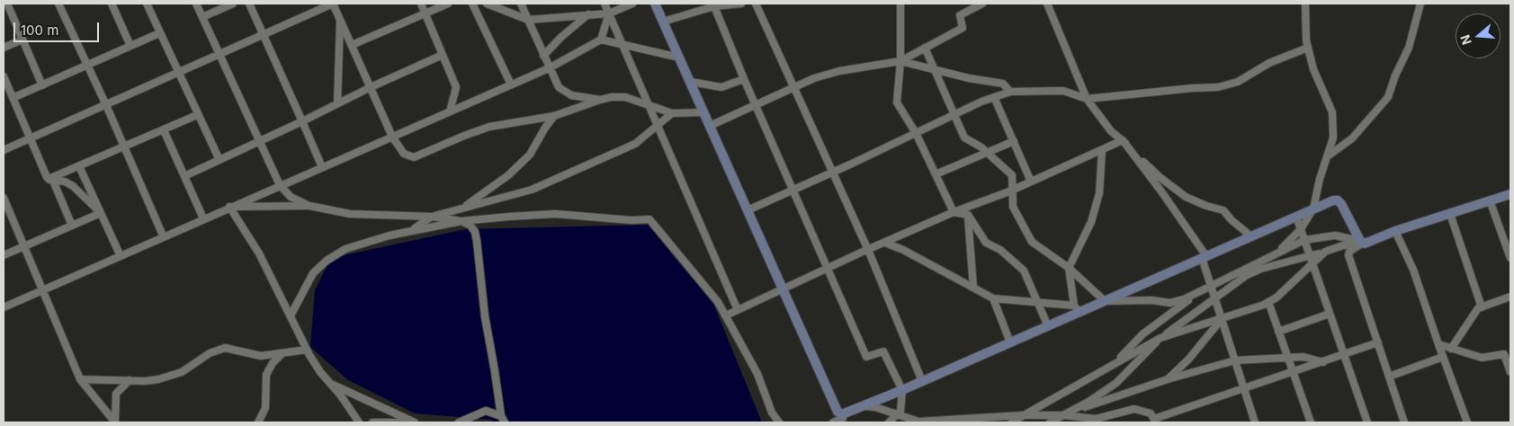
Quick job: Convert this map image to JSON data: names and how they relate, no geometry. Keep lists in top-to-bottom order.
{
  "scale_bar": "100 m",
  "north": "left"
}
